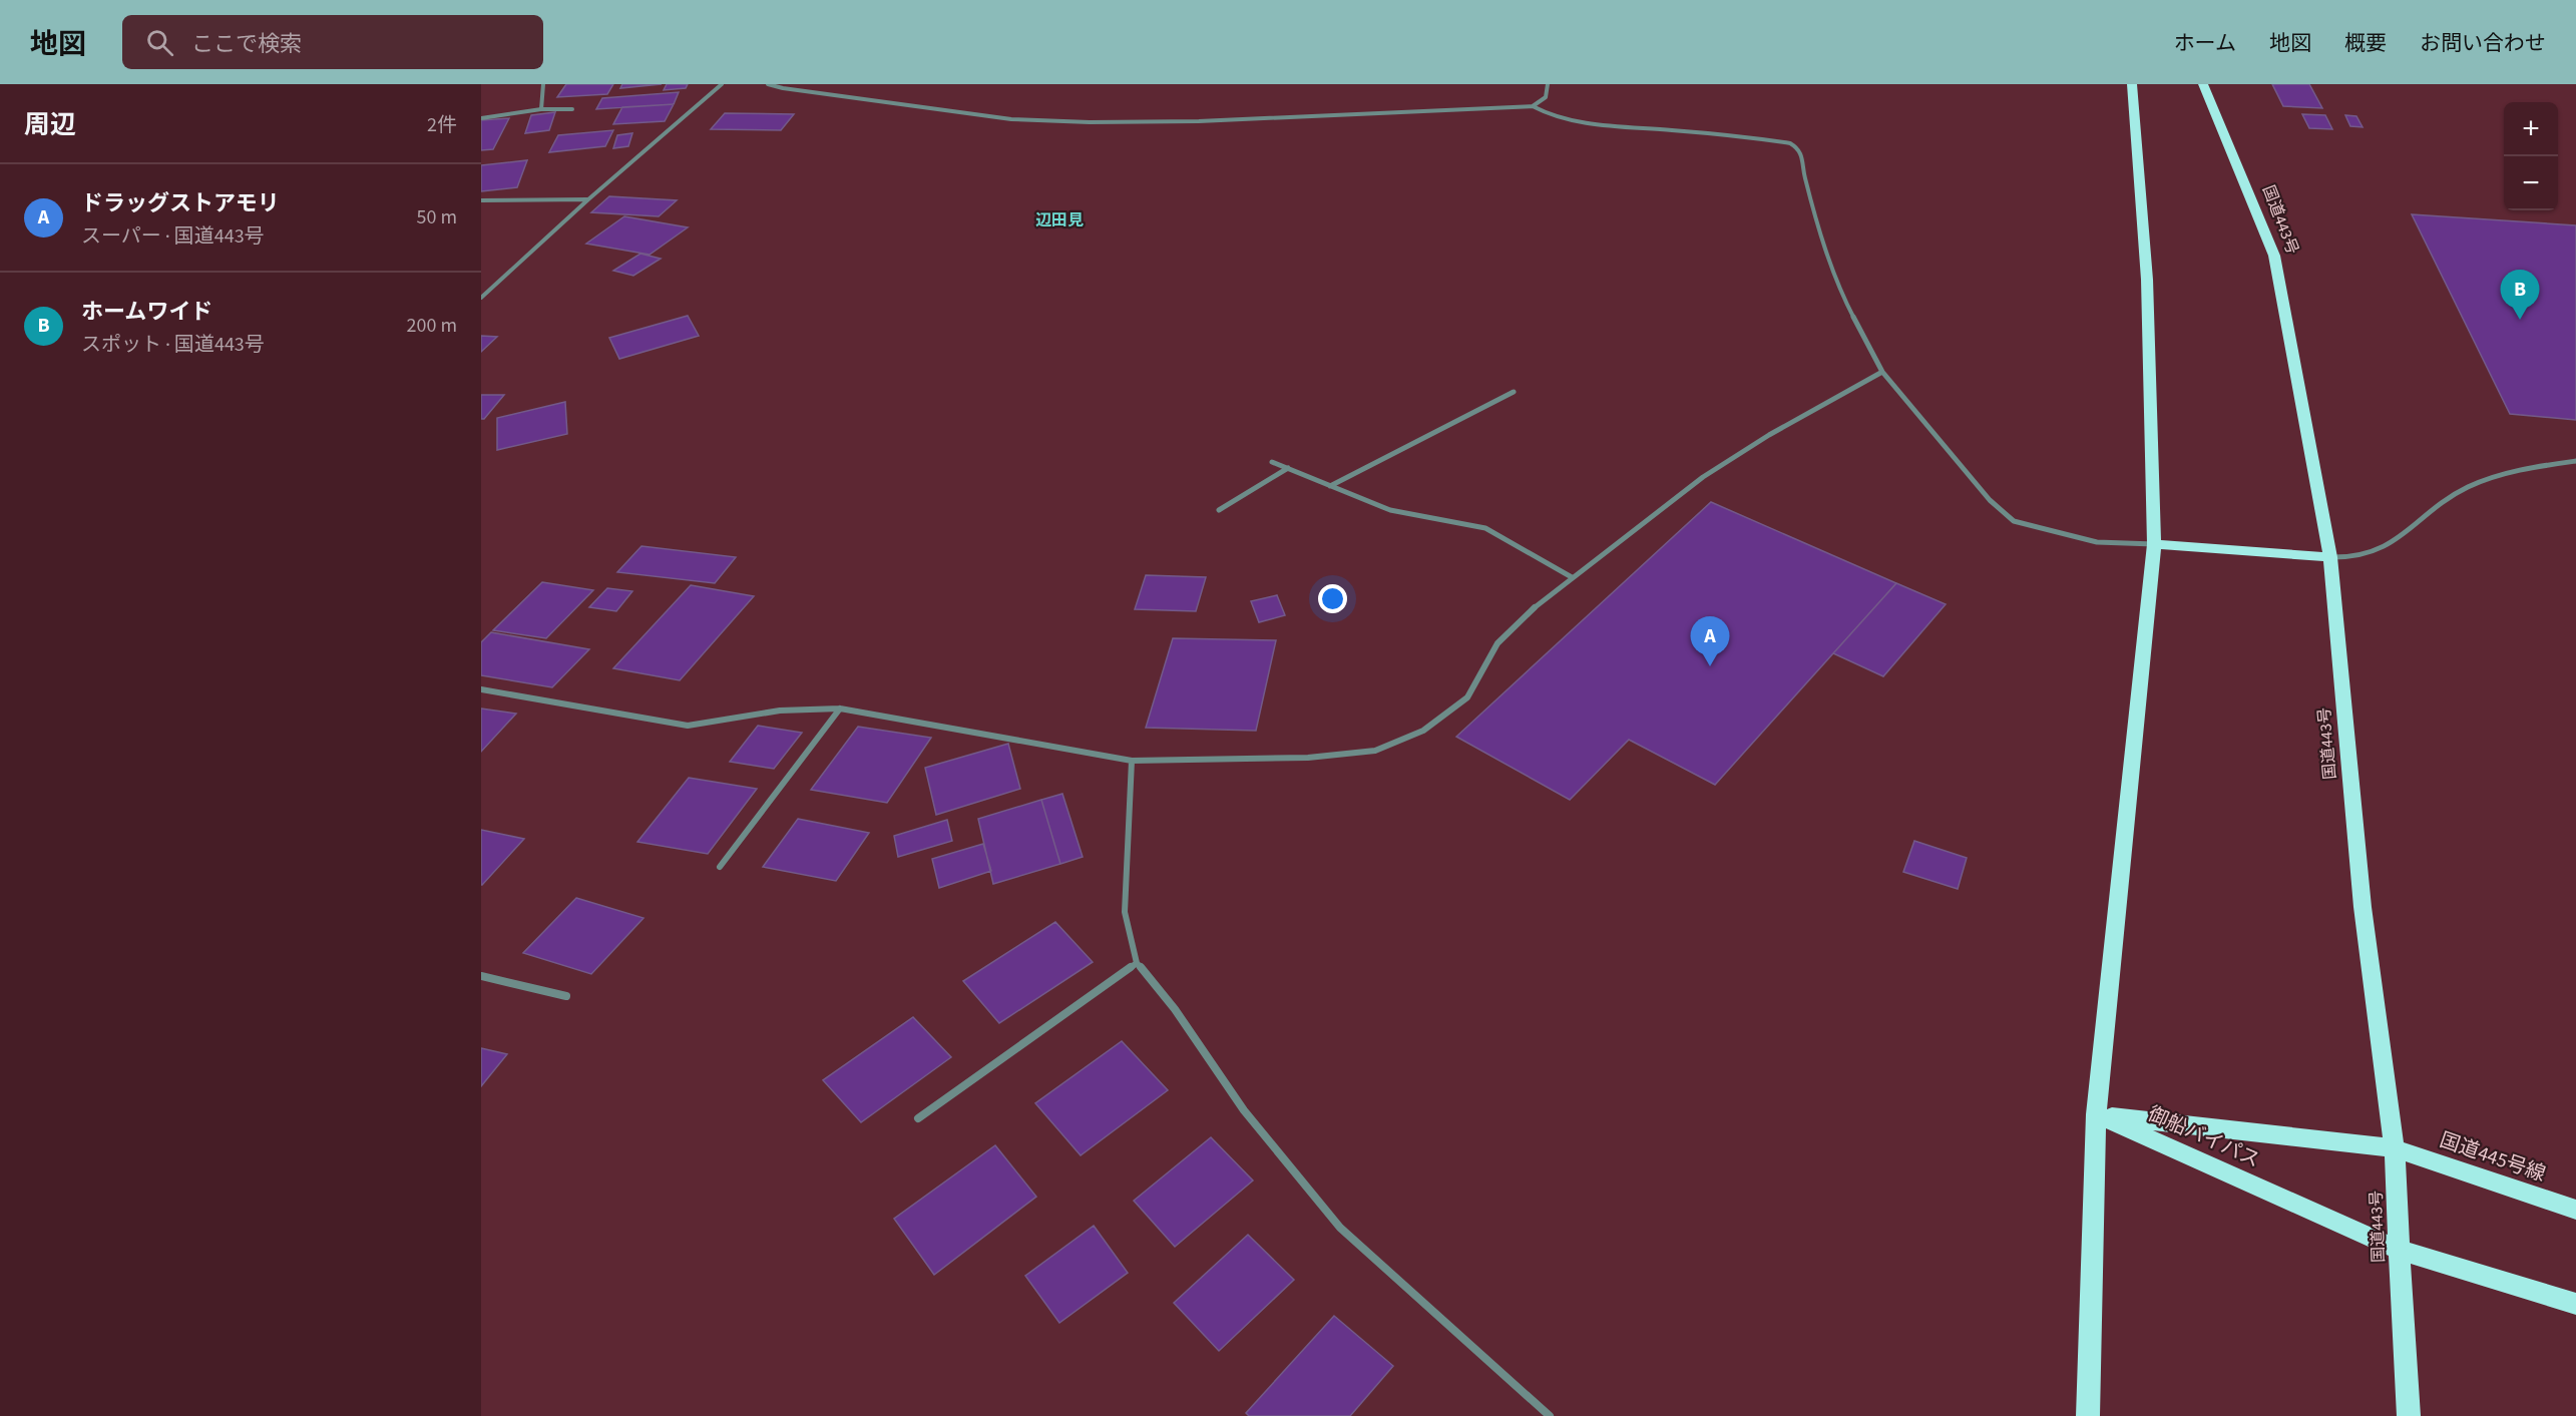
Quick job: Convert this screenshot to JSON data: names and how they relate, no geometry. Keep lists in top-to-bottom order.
{
  "streets": {
    "highway": ["国道443号", "御船バイパス", "国道445号線"]
  },
  "crossings": [
    ["国道443号", "御船バイパス"],
    ["国道443号", "国道445号線"],
    ["御船バイパス", "国道445号線"]
  ],
  "districts": ["辺田見"],
  "page": {
    "header": "地図",
    "search": "ここで検索",
    "nav": [
      "ホーム",
      "地図",
      "概要",
      "お問い合わせ"
    ],
    "heading": ["周辺", "2件"],
    "map_buttons": ["+", "−"],
    "list": [
      {
        "mark": "A",
        "name": "ドラッグストアモリ",
        "note": "スーパー · 国道443号",
        "value": "50 m"
      },
      {
        "mark": "B",
        "name": "ホームワイド",
        "note": "スポット · 国道443号",
        "value": "200 m"
      }
    ],
    "pins": ["B", "A"]
  }
}
